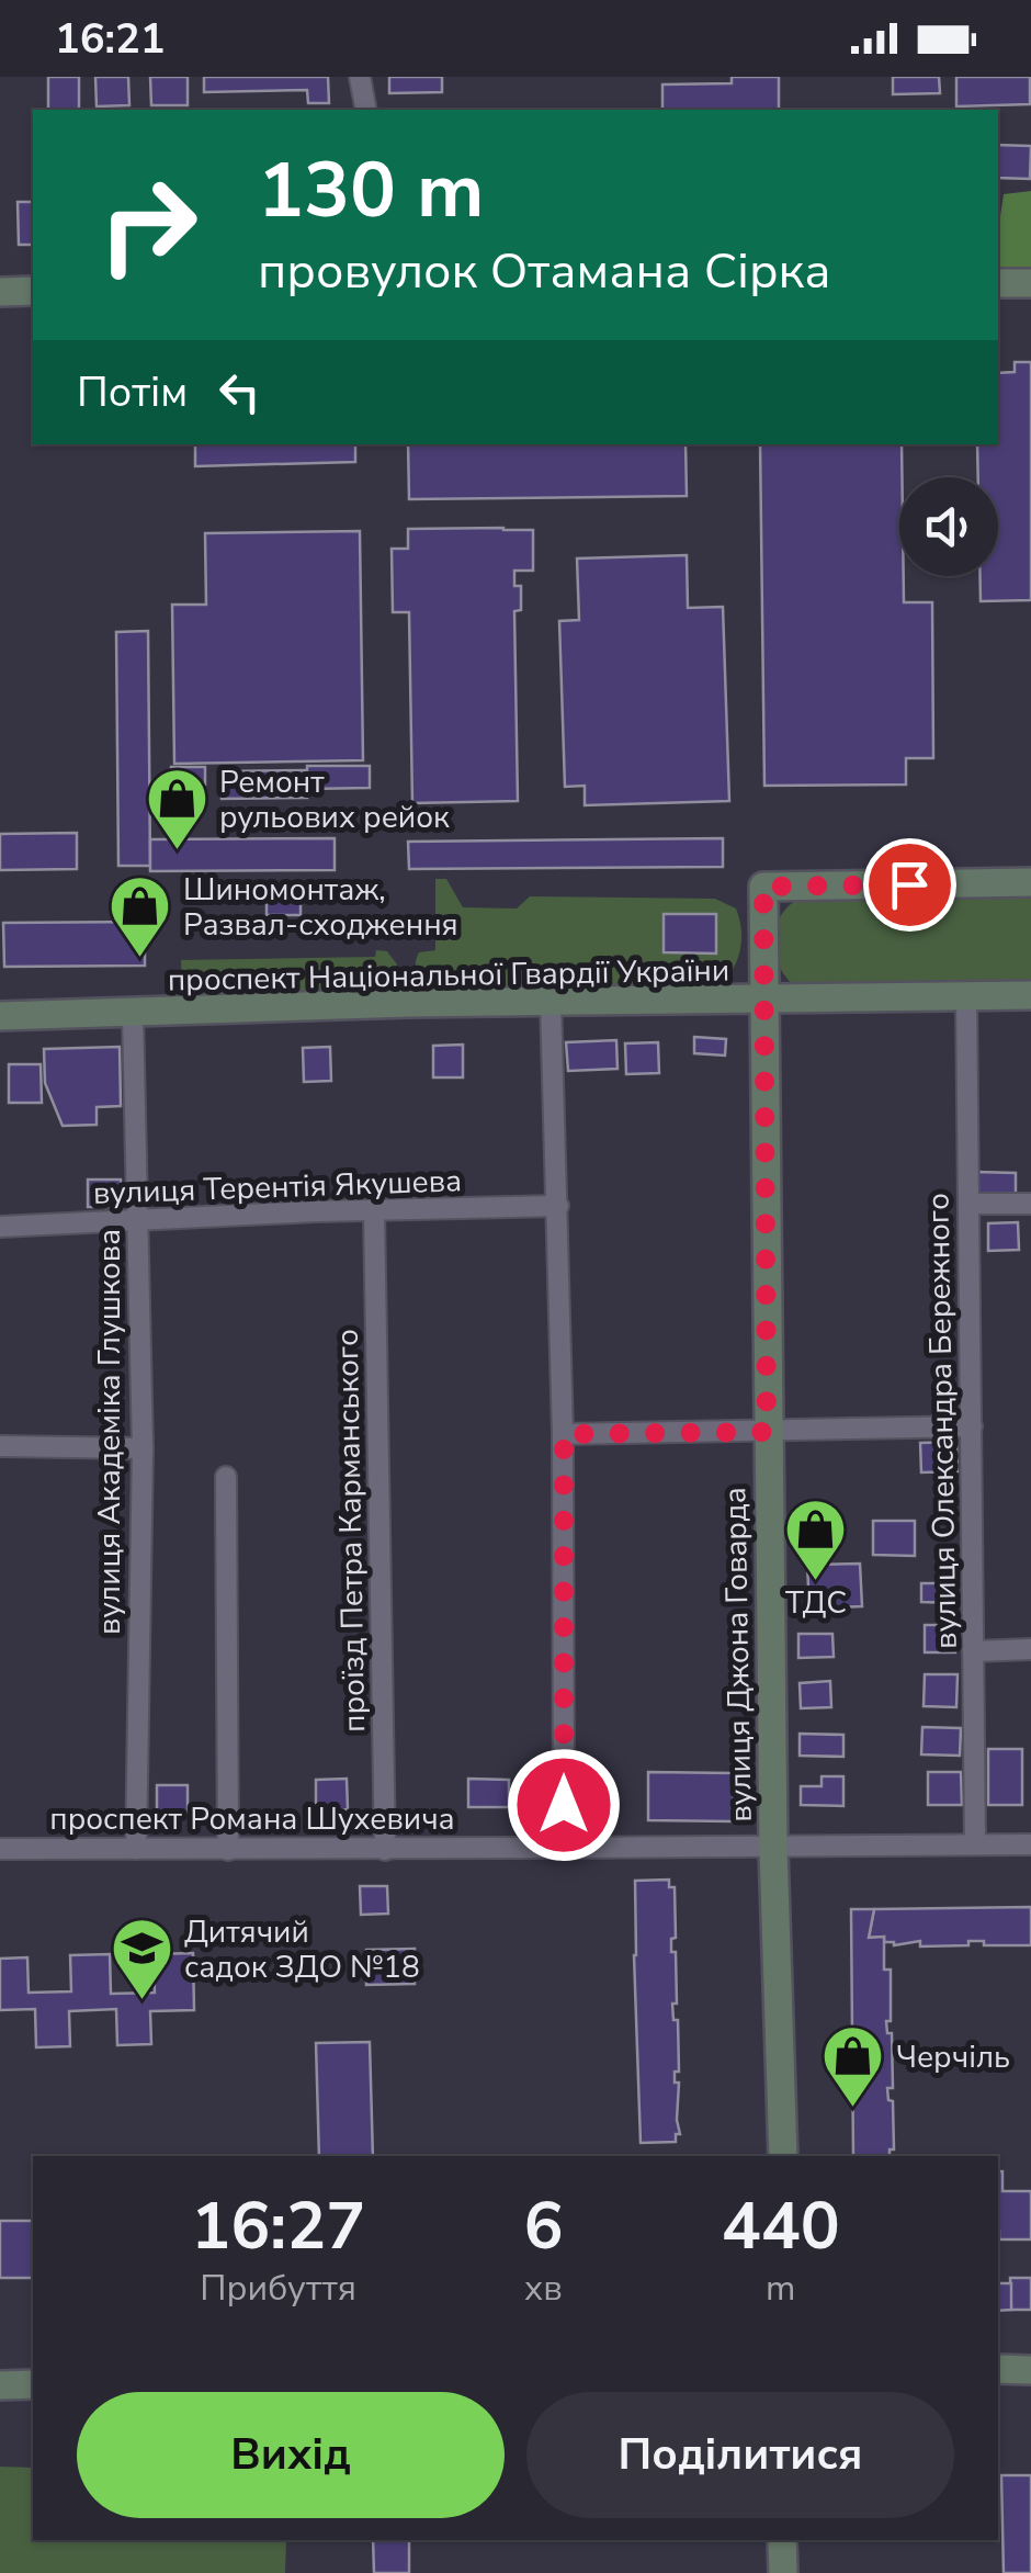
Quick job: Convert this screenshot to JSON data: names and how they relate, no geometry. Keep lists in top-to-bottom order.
{
  "streets": {
    "street": [
      "проспект Національної Гвардії України",
      "вулиця Терентія Якушева",
      "вулиця Олександра Бережного",
      "вулиця Академіка Глушкова",
      "проїзд Петра Карманського",
      "вулиця Джона Говарда",
      "проспект Романа Шухевича"
    ]
  },
  "crossings": [
    ["проспект Національної Гвардії України", "вулиця Олександра Бережного"],
    ["проспект Національної Гвардії України", "вулиця Академіка Глушкова"],
    ["проспект Національної Гвардії України", "вулиця Джона Говарда"],
    ["вулиця Терентія Якушева", "вулиця Академіка Глушкова"],
    ["вулиця Терентія Якушева", "проїзд Петра Карманського"],
    ["вулиця Олександра Бережного", "проспект Романа Шухевича"],
    ["вулиця Академіка Глушкова", "проспект Романа Шухевича"],
    ["проїзд Петра Карманського", "проспект Романа Шухевича"],
    ["вулиця Джона Говарда", "проспект Романа Шухевича"]
  ],
  "places": {
    "shop": [
      "Ремонт рульових рейок",
      "Шиномонтаж, Развал-сходження",
      "ТДС",
      "Черчіль"
    ],
    "school or university": ["Дитячий садок ЗДО №18"]
  },
  "page": {
    "status": "16:21",
    "turn": ["130 m", "провулок Отамана Сірка"],
    "then": "Потім",
    "eta": [
      "16:27",
      "Прибуття",
      "6",
      "хв",
      "440",
      "m"
    ],
    "buttons": ["Вихід", "Поділитися"]
  }
}
